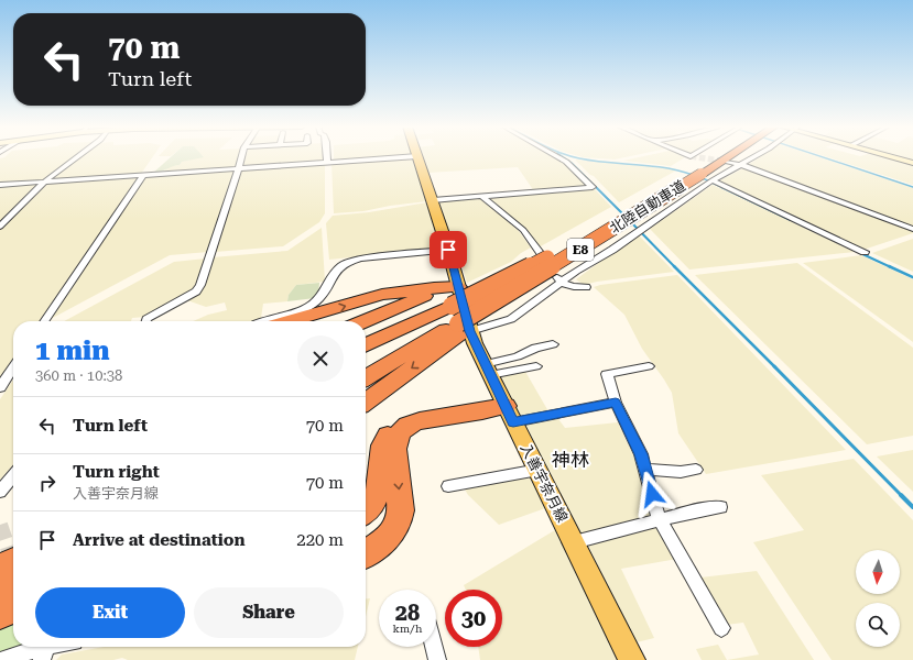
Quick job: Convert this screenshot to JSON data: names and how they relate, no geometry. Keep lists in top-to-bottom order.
{
  "streets": {
    "highway": ["北陸自動車道", "E8"],
    "main road": ["入善宇奈月線"]
  },
  "districts": ["神林"],
  "north": "bottom",
  "page": {
    "turn": ["70 m", "Turn left"],
    "heading": ["1 min", "360 m · 10:38"],
    "list": [
      {
        "name": "Turn left",
        "value": "70 m"
      },
      {
        "name": "Turn right",
        "note": "入善宇奈月線",
        "value": "70 m"
      },
      {
        "name": "Arrive at destination",
        "value": "220 m"
      }
    ],
    "buttons": ["Exit", "Share"],
    "speed": "28 km/h",
    "limit": "30"
  }
}
